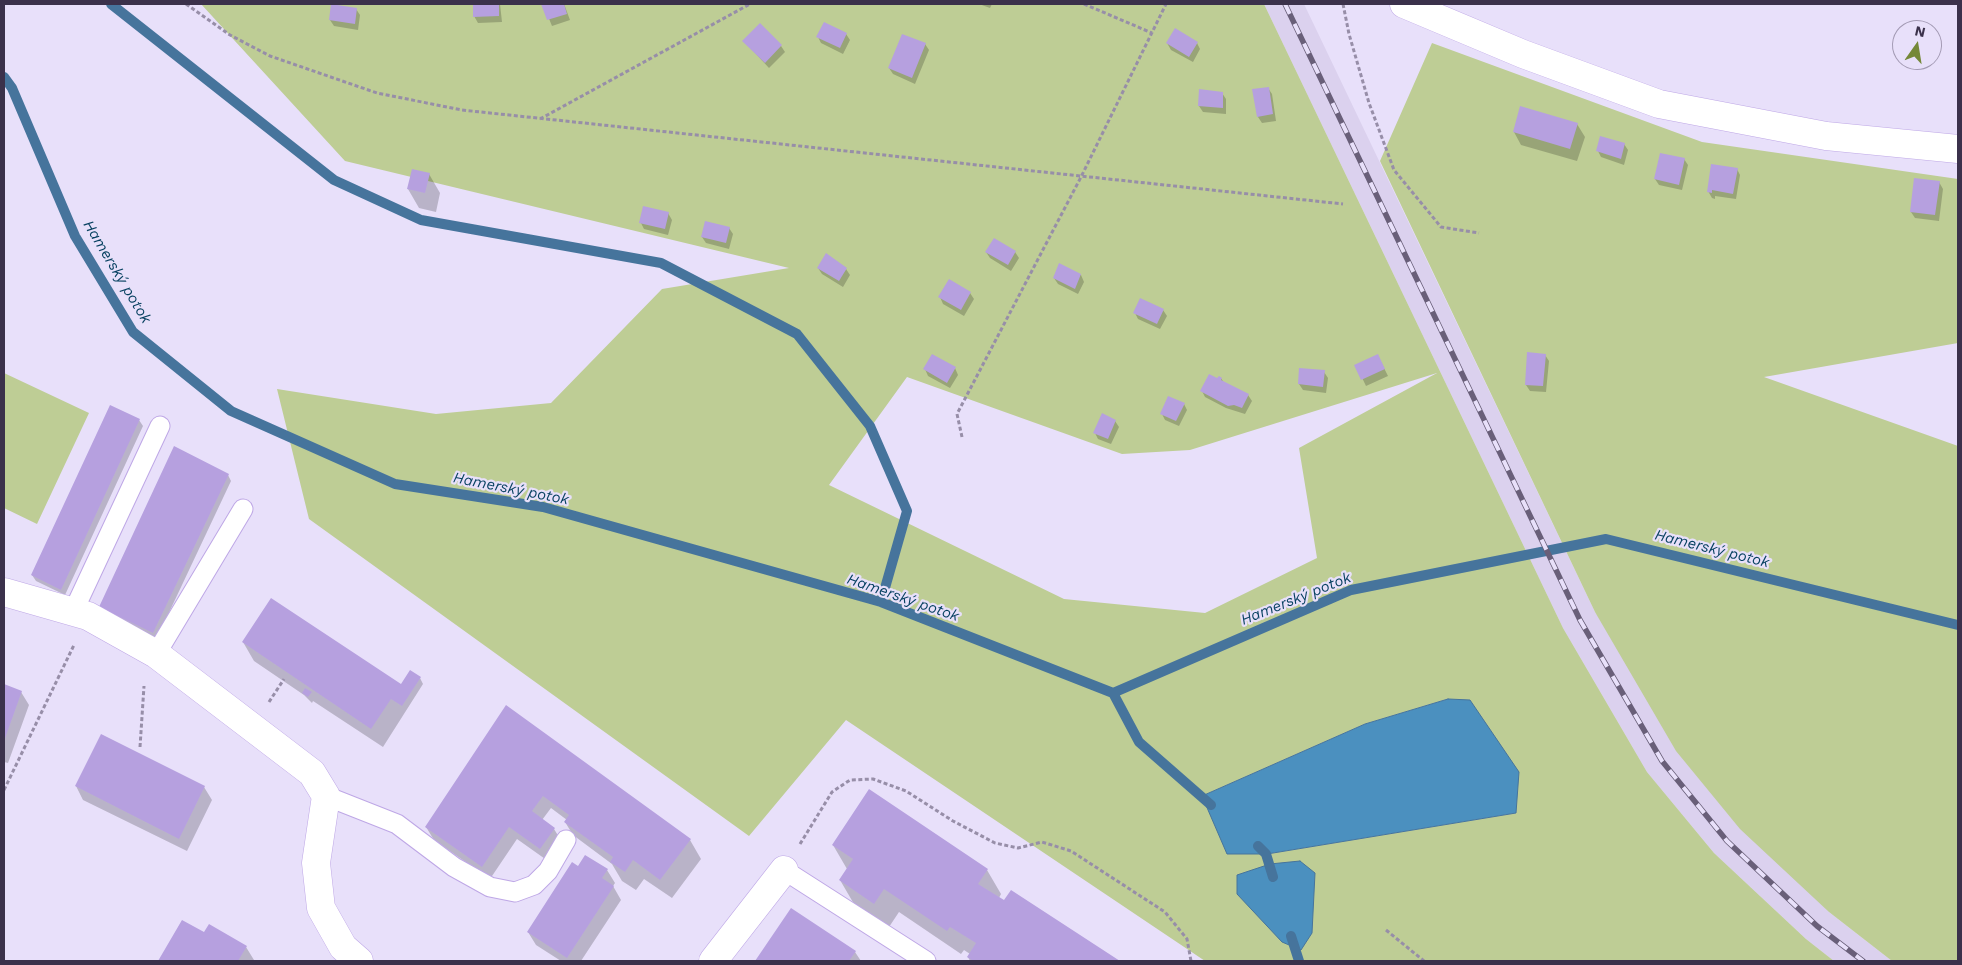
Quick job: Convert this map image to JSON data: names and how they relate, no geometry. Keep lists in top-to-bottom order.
{
  "water": ["Hamerský potok"],
  "north": "top"
}
